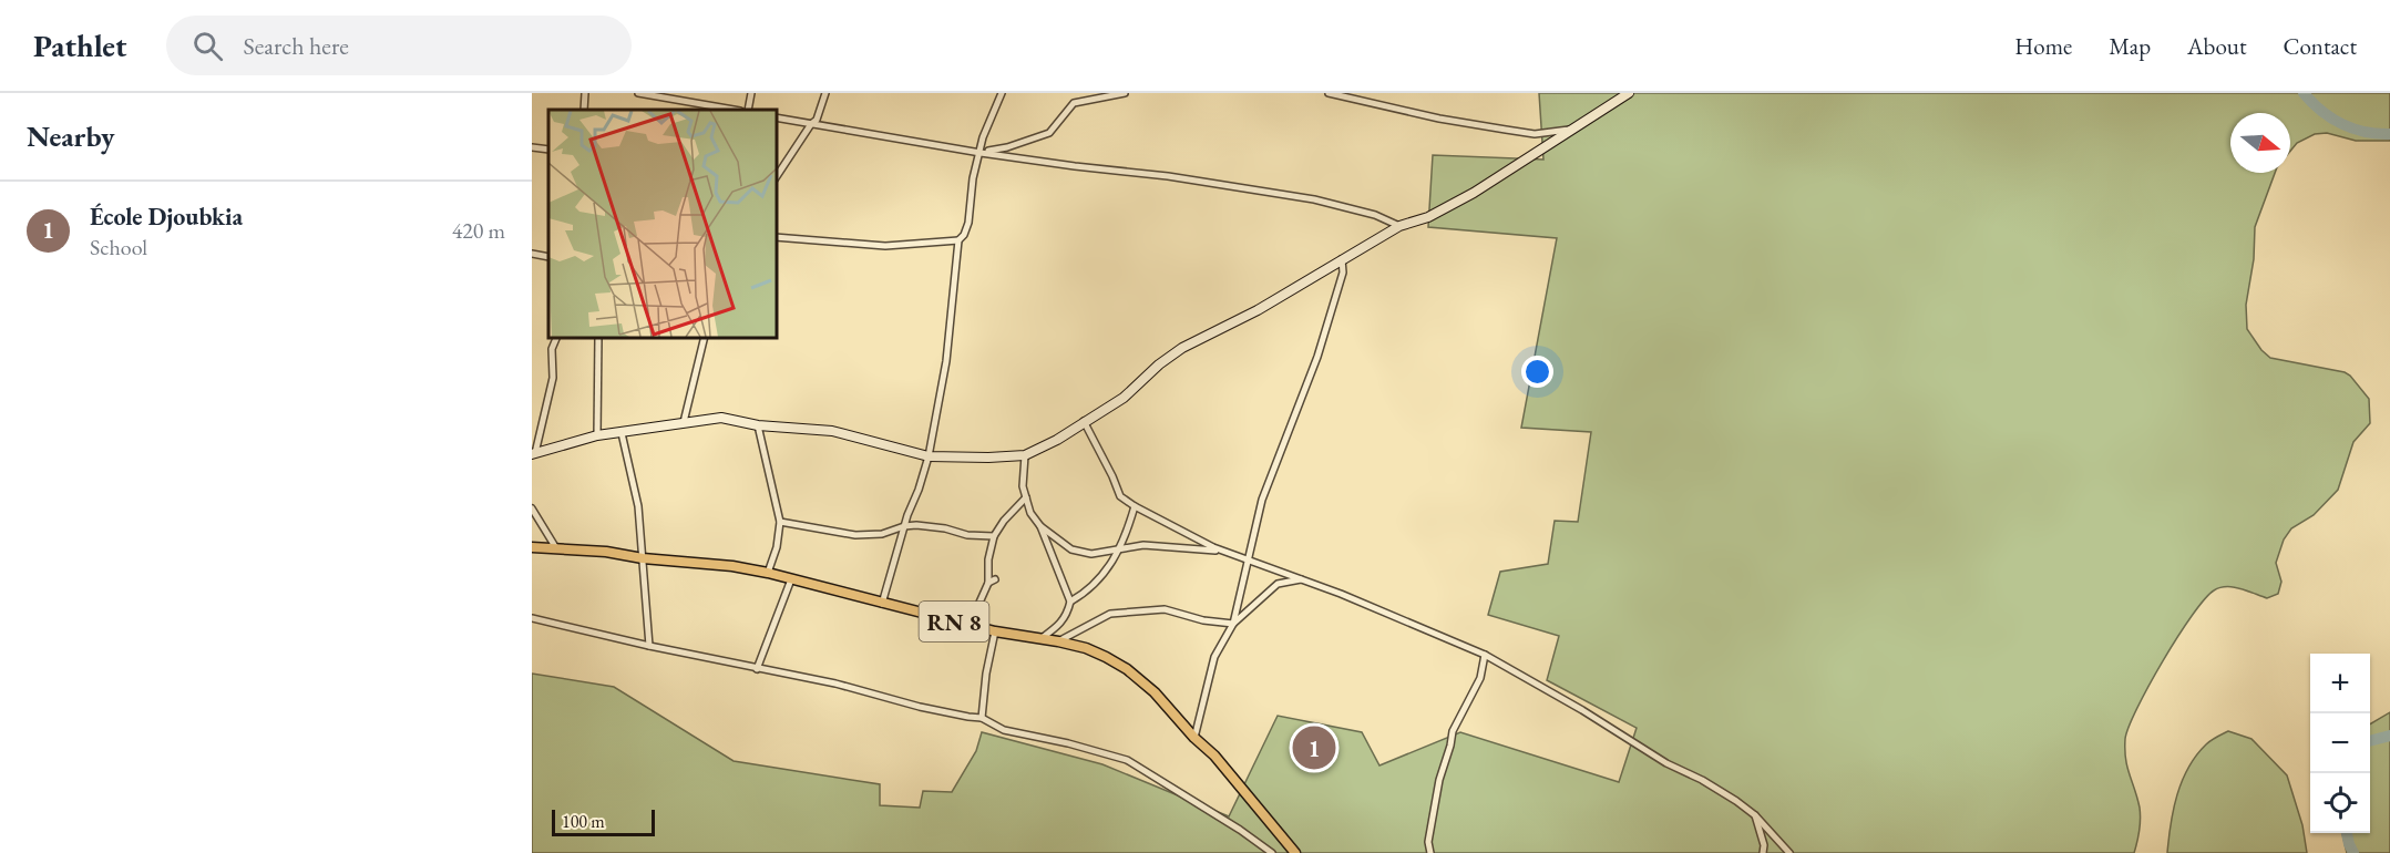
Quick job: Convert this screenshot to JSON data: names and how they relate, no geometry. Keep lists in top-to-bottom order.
{
  "streets": {
    "main road": ["RN 8"]
  },
  "scale_bar": "100 m",
  "north": "right",
  "page": {
    "header": "Pathlet",
    "search": "Search here",
    "nav": [
      "Home",
      "Map",
      "About",
      "Contact"
    ],
    "heading": "Nearby",
    "list": [
      {
        "mark": "1",
        "name": "École Djoubkia",
        "note": "School",
        "value": "420 m"
      }
    ],
    "map_buttons": ["+", "−"],
    "pins": "1",
    "scale": "100 m"
  }
}
